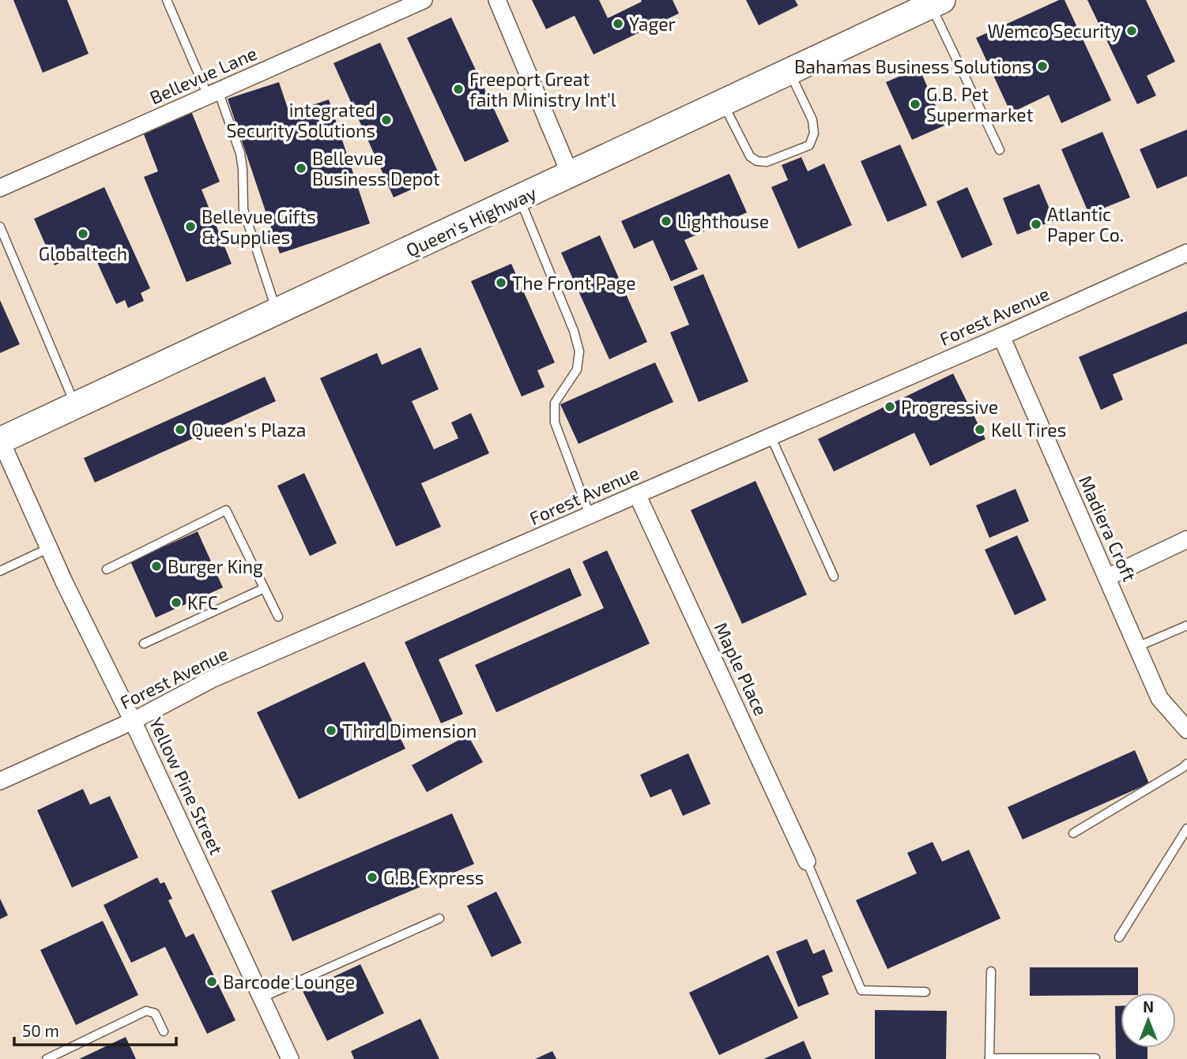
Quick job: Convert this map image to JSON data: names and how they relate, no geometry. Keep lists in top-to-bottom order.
{
  "streets": {
    "main road": ["Queen's Highway"],
    "street": [
      "Bellevue Lane",
      "Forest Avenue",
      "Madiera Croft",
      "Maple Place",
      "Yellow Pine Street"
    ]
  },
  "crossings": [
    ["Queen's Highway", "Yellow Pine Street"],
    ["Forest Avenue", "Madiera Croft"],
    ["Forest Avenue", "Maple Place"],
    ["Forest Avenue", "Yellow Pine Street"]
  ],
  "places": [
    "Yager",
    "Wemco Security",
    "Bahamas Business Solutions",
    "Freeport Great faith Ministry Int'l",
    "G.B. Pet Supermarket",
    "integrated Security Solutions",
    "Bellevue Business Depot",
    "Lighthouse",
    "Atlantic Paper Co.",
    "Bellevue Gifts & Supplies",
    "Globaltech",
    "The Front Page",
    "Progressive",
    "Queen's Plaza",
    "Kell Tires",
    "Burger King",
    "KFC",
    "Third Dimension",
    "G.B. Express",
    "Barcode Lounge"
  ],
  "scale_bar": "50 m",
  "north": "top"
}
